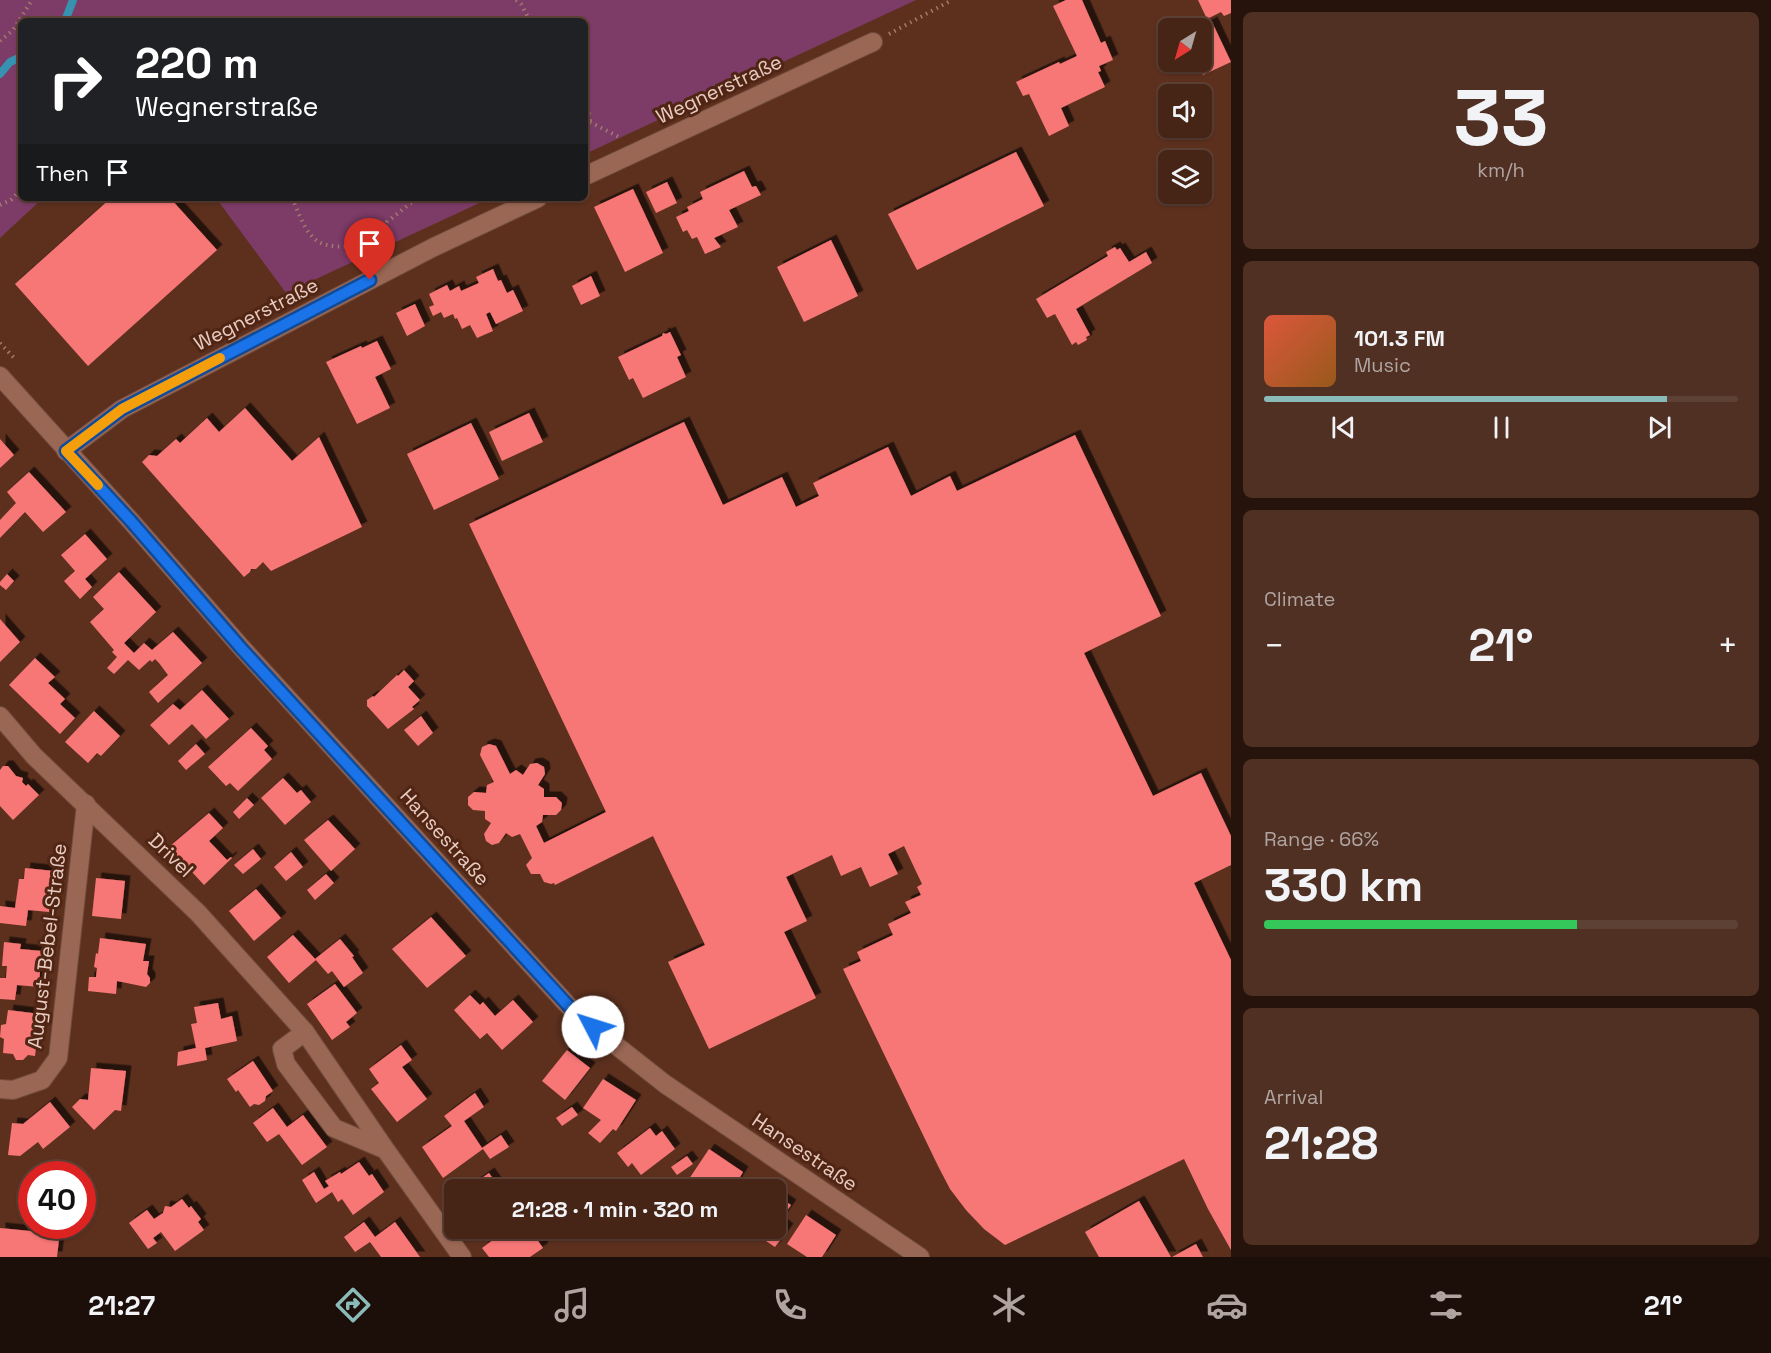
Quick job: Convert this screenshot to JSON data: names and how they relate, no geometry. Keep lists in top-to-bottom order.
{
  "streets": {
    "street": [
      "Wegnerstraße",
      "Hansestraße",
      "Drivel",
      "August-Bebel-Straße"
    ]
  },
  "crossings": [
    ["Wegnerstraße", "Hansestraße"],
    ["Drivel", "August-Bebel-Straße"]
  ],
  "north": "bottom left",
  "page": {
    "tile": [
      ["33", "km/h"],
      "Climate",
      ["Range · 66%", "330 km"],
      ["Arrival", "21:28"]
    ],
    "turn": ["220 m", "Wegnerstraße"],
    "then": "Then",
    "song": ["101.3 FM", "Music"],
    "heat": ["−", "21°", "+"],
    "limit": "40",
    "trip": "21:28 · 1 min · 320 m",
    "tabs": ["21:27", "21°"]
  }
}
